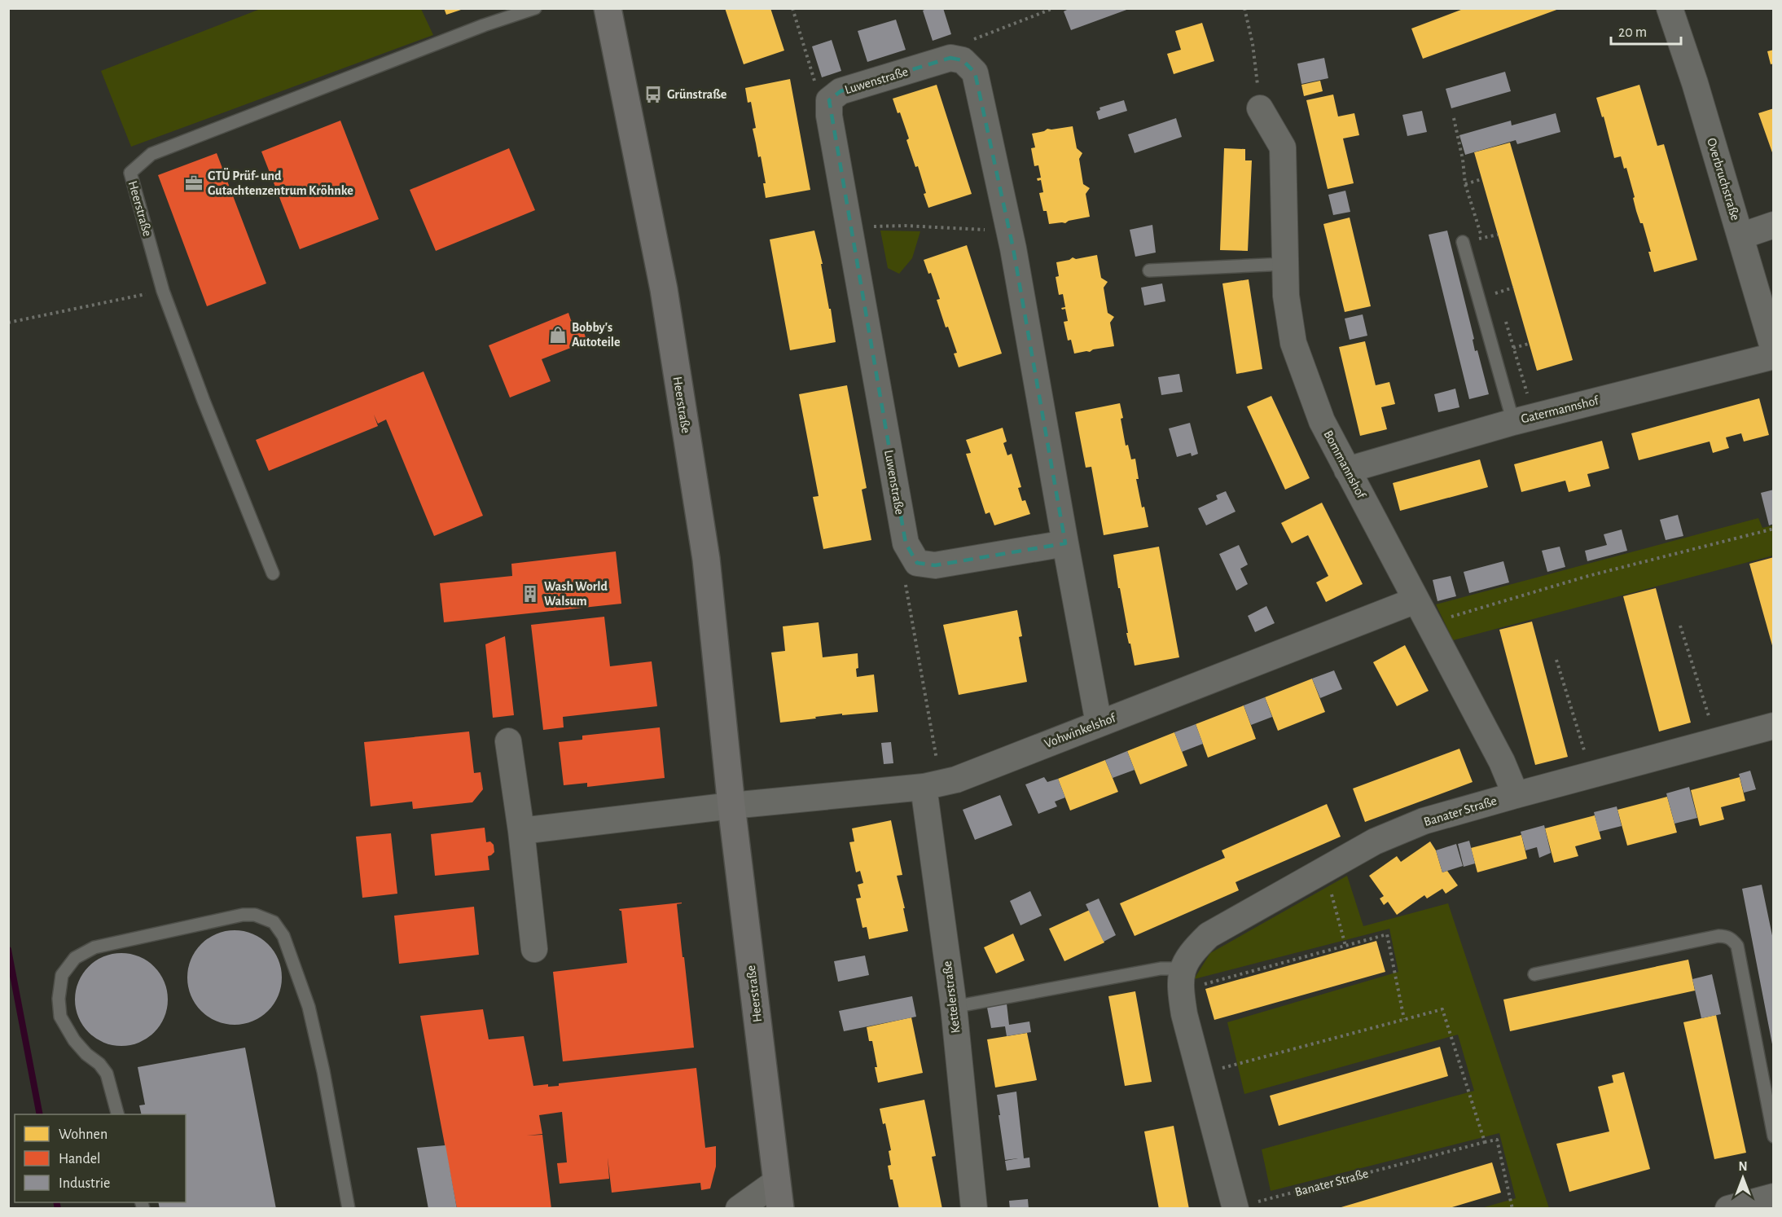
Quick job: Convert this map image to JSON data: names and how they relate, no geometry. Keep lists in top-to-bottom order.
{
  "streets": {
    "main road": ["Heerstraße"],
    "street": [
      "Luwenstraße",
      "Overbruchstraße",
      "Gatermannshof",
      "Bommannshof",
      "Vohwinkelshof",
      "Banater Straße",
      "Kettelerstraße"
    ]
  },
  "crossings": [
    ["Heerstraße", "Vohwinkelshof"],
    ["Gatermannshof", "Bommannshof"],
    ["Bommannshof", "Vohwinkelshof"],
    ["Bommannshof", "Banater Straße"],
    ["Vohwinkelshof", "Kettelerstraße"]
  ],
  "places": {
    "bus stop": ["Grünstraße"],
    "office": ["GTÜ Prüf- und Gutachtenzentrum Kröhnke"],
    "shop": ["Bobby's Autoteile"],
    "building": ["Wash World Walsum"]
  },
  "legend": ["Wohnen", "Handel", "Industrie"],
  "scale_bar": "20 m",
  "north": "top"
}
